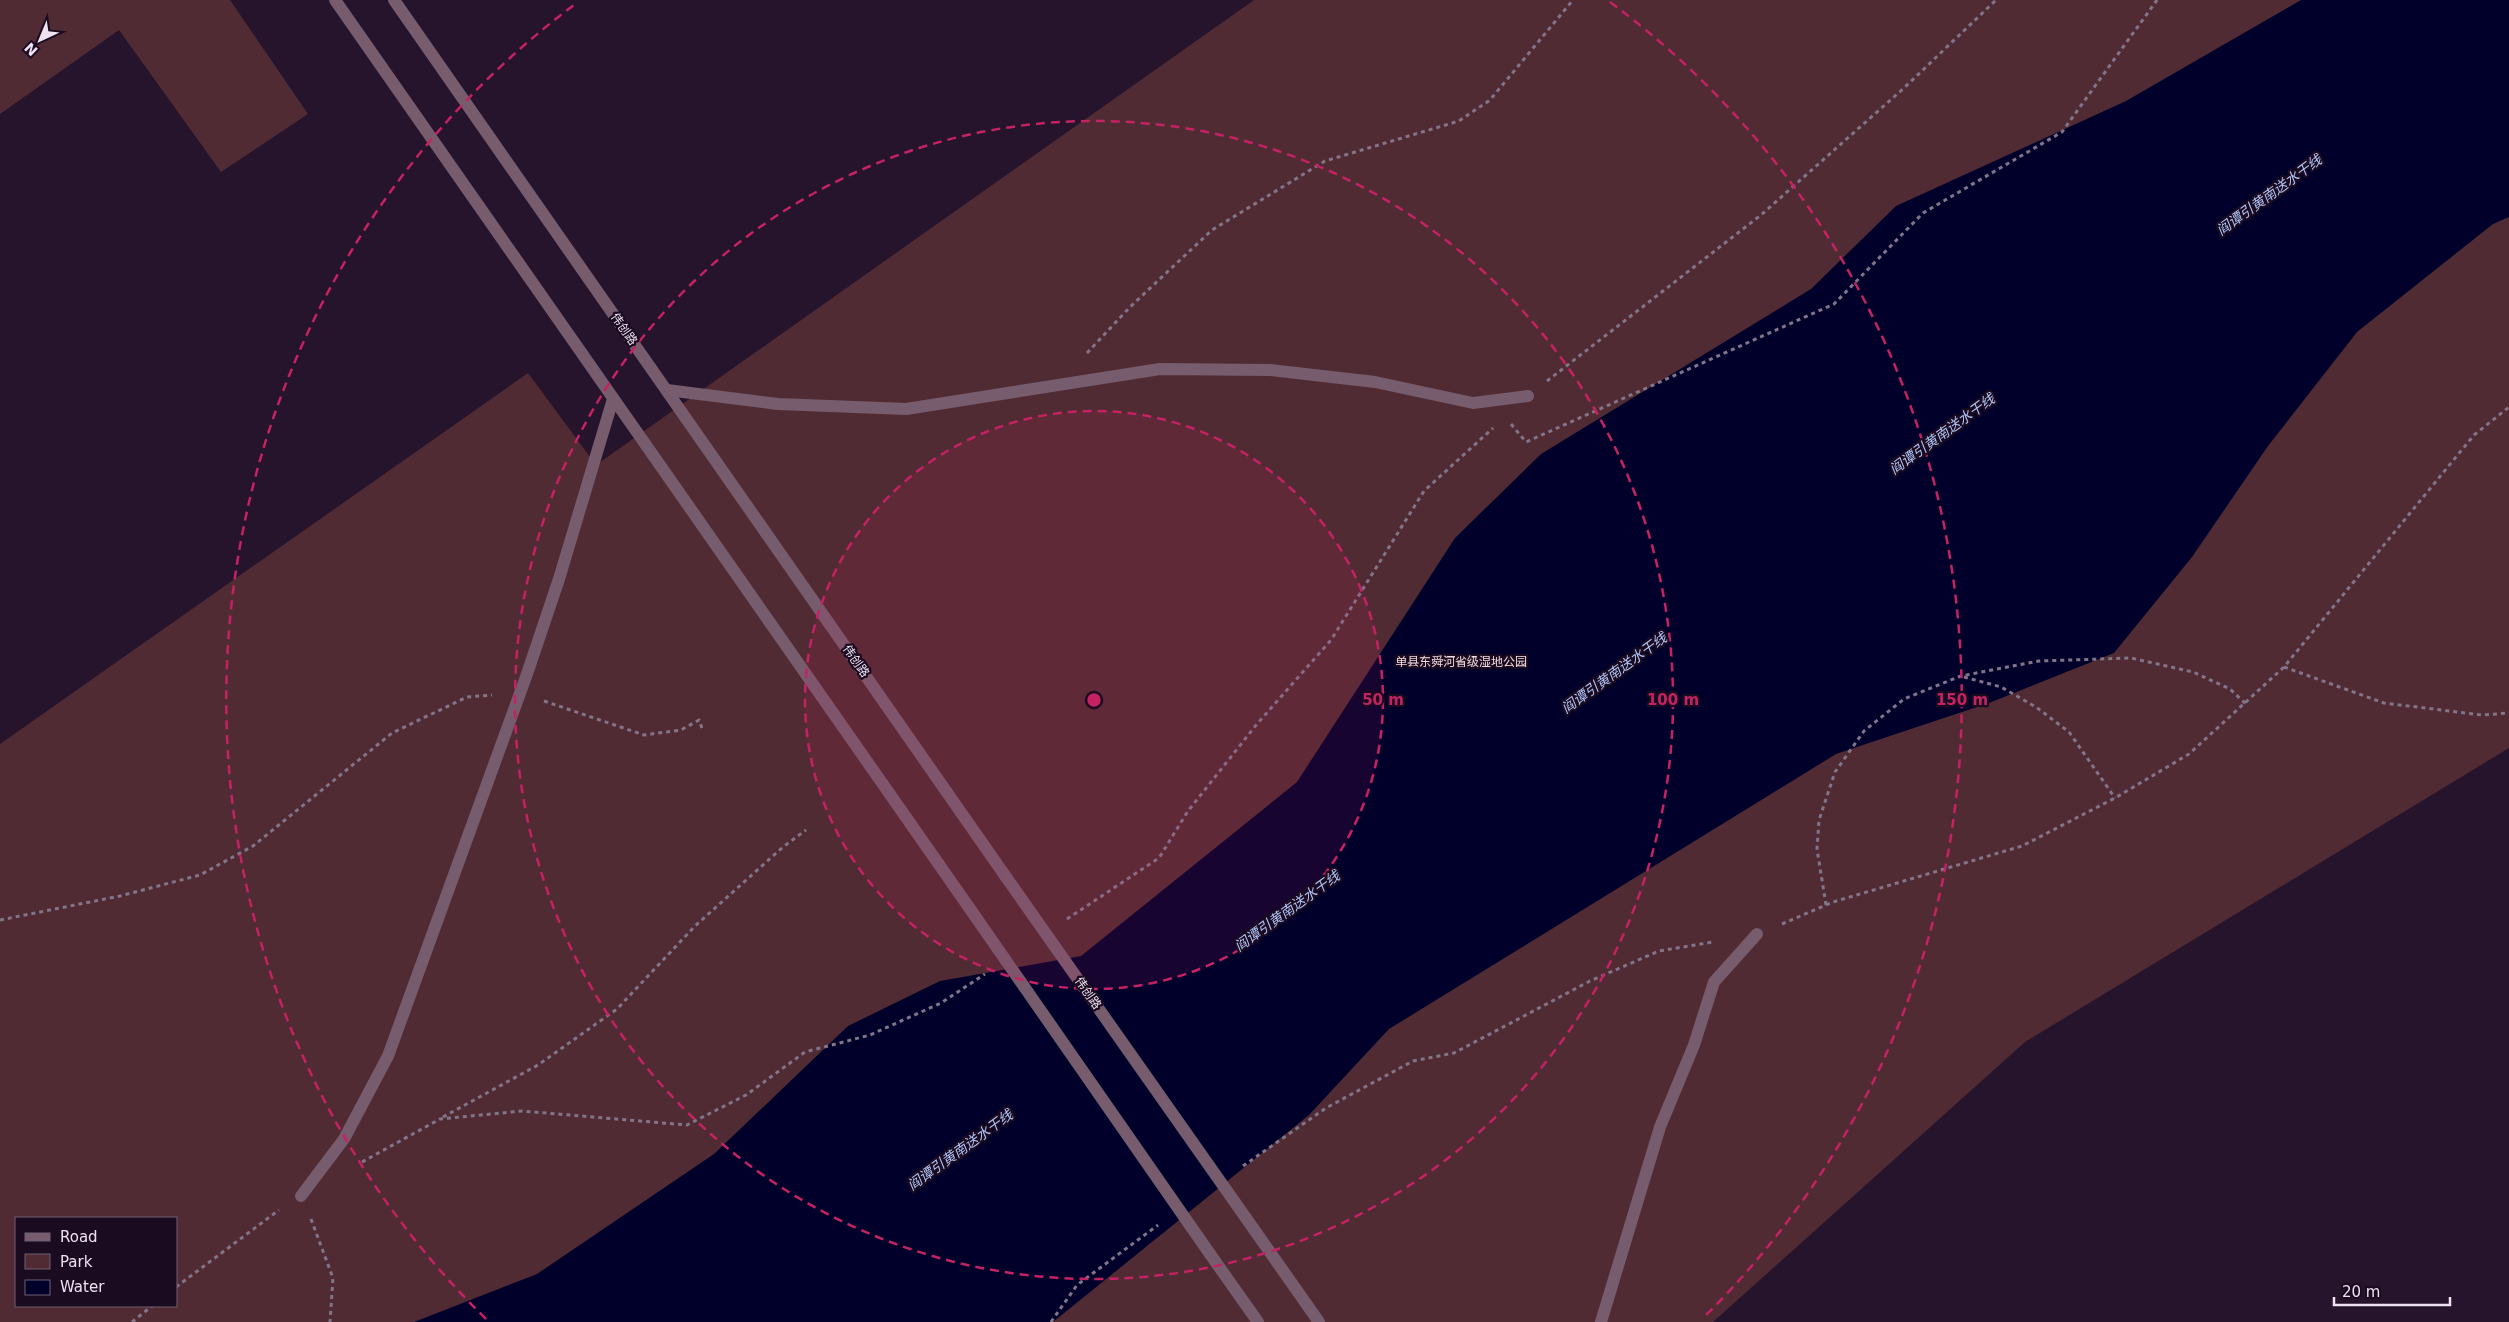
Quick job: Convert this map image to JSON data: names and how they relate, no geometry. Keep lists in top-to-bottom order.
{
  "streets": {
    "street": ["伟创路"]
  },
  "water": ["阎谭引黄南送水干线"],
  "parks": ["单县东舜河省级湿地公园"],
  "legend": ["Road", "Park", "Water"],
  "scale_bar": "20 m",
  "north": "bottom left",
  "rings": ["50 m", "100 m", "150 m"]
}
